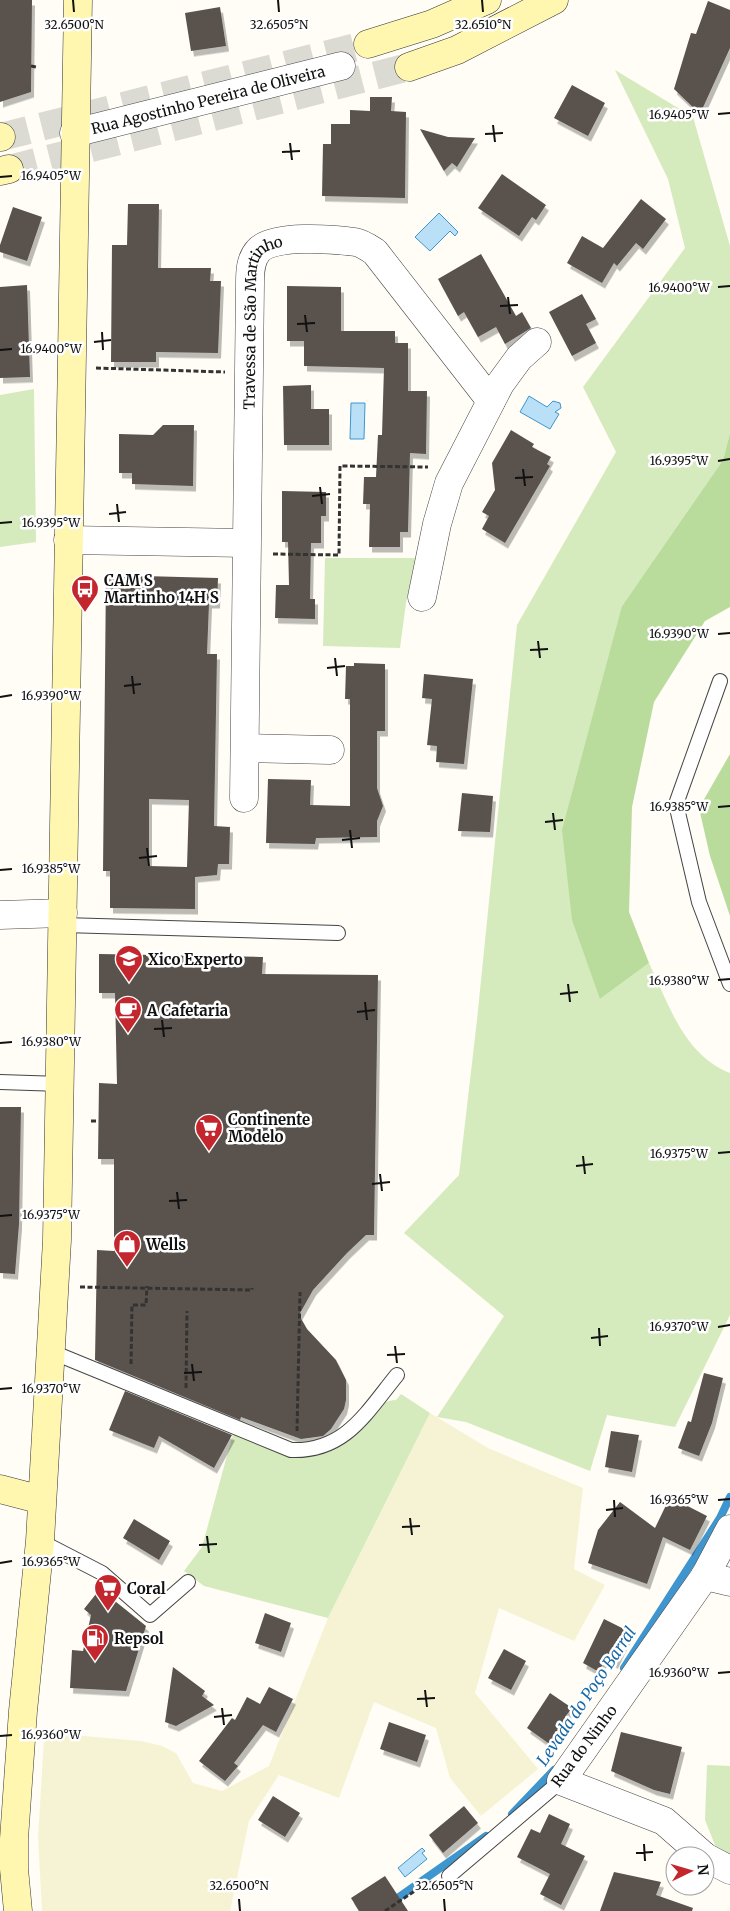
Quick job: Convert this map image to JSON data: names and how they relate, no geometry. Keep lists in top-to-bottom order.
{
  "streets": {
    "street": ["Rua Agostinho Pereira de Oliveira", "Travessa de São Martinho", "Rua do Ninho"]
  },
  "water": ["Levada do Poço Barral"],
  "places": {
    "bus stop": ["CAM S Martinho 14H S"],
    "school or university": ["Xico Experto"],
    "cafe": ["A Cafetaria"],
    "supermarket": ["Continente Modelo", "Coral"],
    "shop": ["Wells"],
    "fuel station": ["Repsol"]
  },
  "north": "right",
  "coordinates": [
    "32.6500°N",
    "32.6505°N",
    "32.6510°N",
    "16.9405°W",
    "16.9400°W",
    "16.9395°W",
    "16.9390°W",
    "16.9385°W",
    "16.9380°W",
    "16.9375°W",
    "16.9370°W",
    "16.9365°W",
    "16.9360°W"
  ]
}
